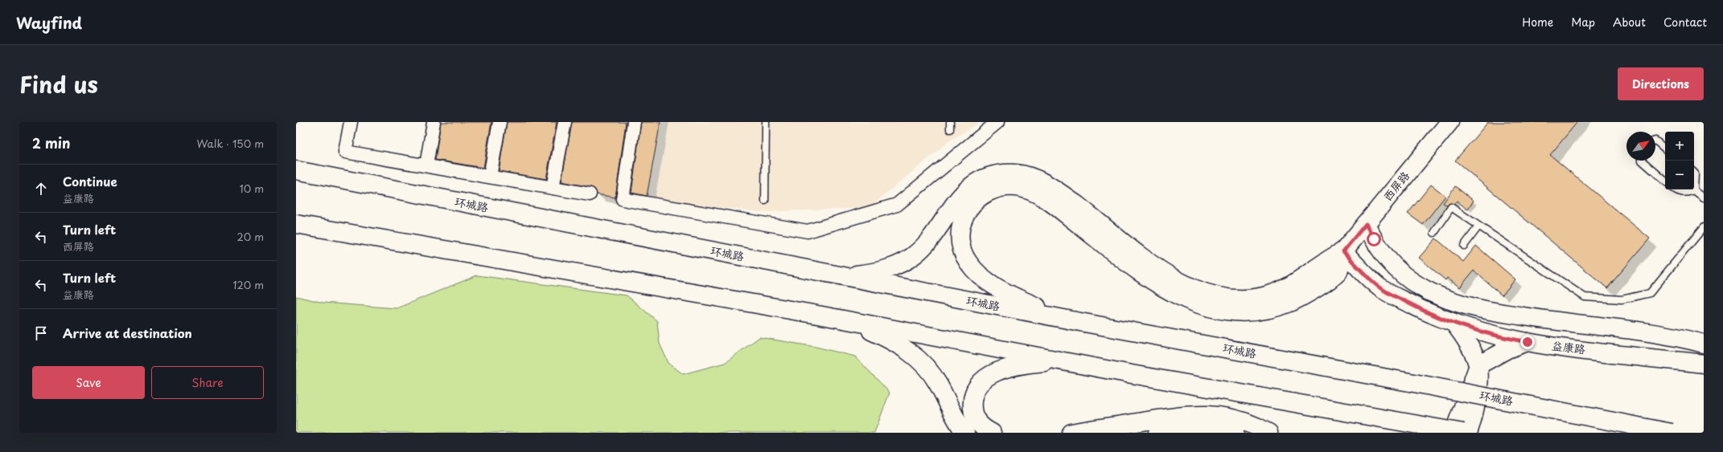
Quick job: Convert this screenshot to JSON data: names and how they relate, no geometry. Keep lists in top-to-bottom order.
{
  "streets": {
    "main road": ["西屏路", "环城路", "益康路"]
  },
  "crossings": [
    ["西屏路", "益康路"]
  ],
  "north": "top right",
  "page": {
    "header": "Wayfind",
    "nav": [
      "Home",
      "Map",
      "About",
      "Contact"
    ],
    "title": "Find us",
    "buttons": [
      "Directions",
      ["Save", "Share"]
    ],
    "heading": ["2 min", "Walk · 150 m"],
    "map_buttons": ["+", "−"],
    "list": [
      ["Continue", "益康路", "10 m"],
      ["Turn left", "西屏路", "20 m"],
      ["Turn left", "益康路", "120 m"],
      "Arrive at destination"
    ]
  }
}
